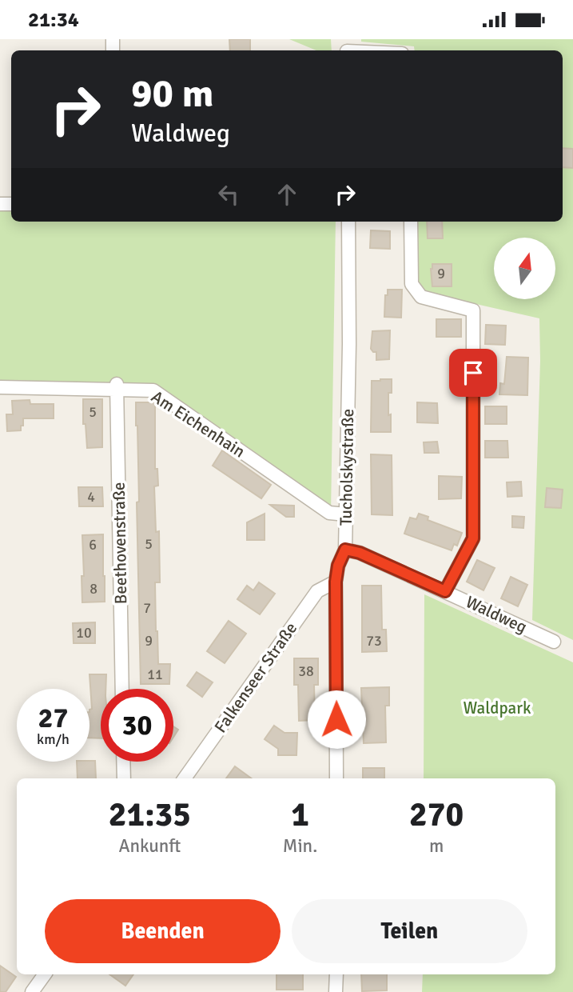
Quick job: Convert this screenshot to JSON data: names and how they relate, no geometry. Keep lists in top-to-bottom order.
{
  "streets": {
    "street": [
      "Am Eichenhain",
      "Tucholskystraße",
      "Beethovenstraße",
      "Waldweg",
      "Falkenseer Straße"
    ]
  },
  "crossings": [
    ["Am Eichenhain", "Tucholskystraße"],
    ["Am Eichenhain", "Beethovenstraße"],
    ["Tucholskystraße", "Waldweg"],
    ["Tucholskystraße", "Falkenseer Straße"]
  ],
  "parks": ["Waldpark"],
  "house_numbers": [
    "9",
    "5",
    "4",
    "5",
    "6",
    "8",
    "7",
    "10",
    "9",
    "73",
    "38",
    "11"
  ],
  "north": "top",
  "page": {
    "status": "21:34",
    "turn": ["90 m", "Waldweg"],
    "speed": "27 km/h",
    "limit": "30",
    "eta": [
      "21:35",
      "Ankunft",
      "1",
      "Min.",
      "270",
      "m"
    ],
    "buttons": ["Beenden", "Teilen"]
  }
}
